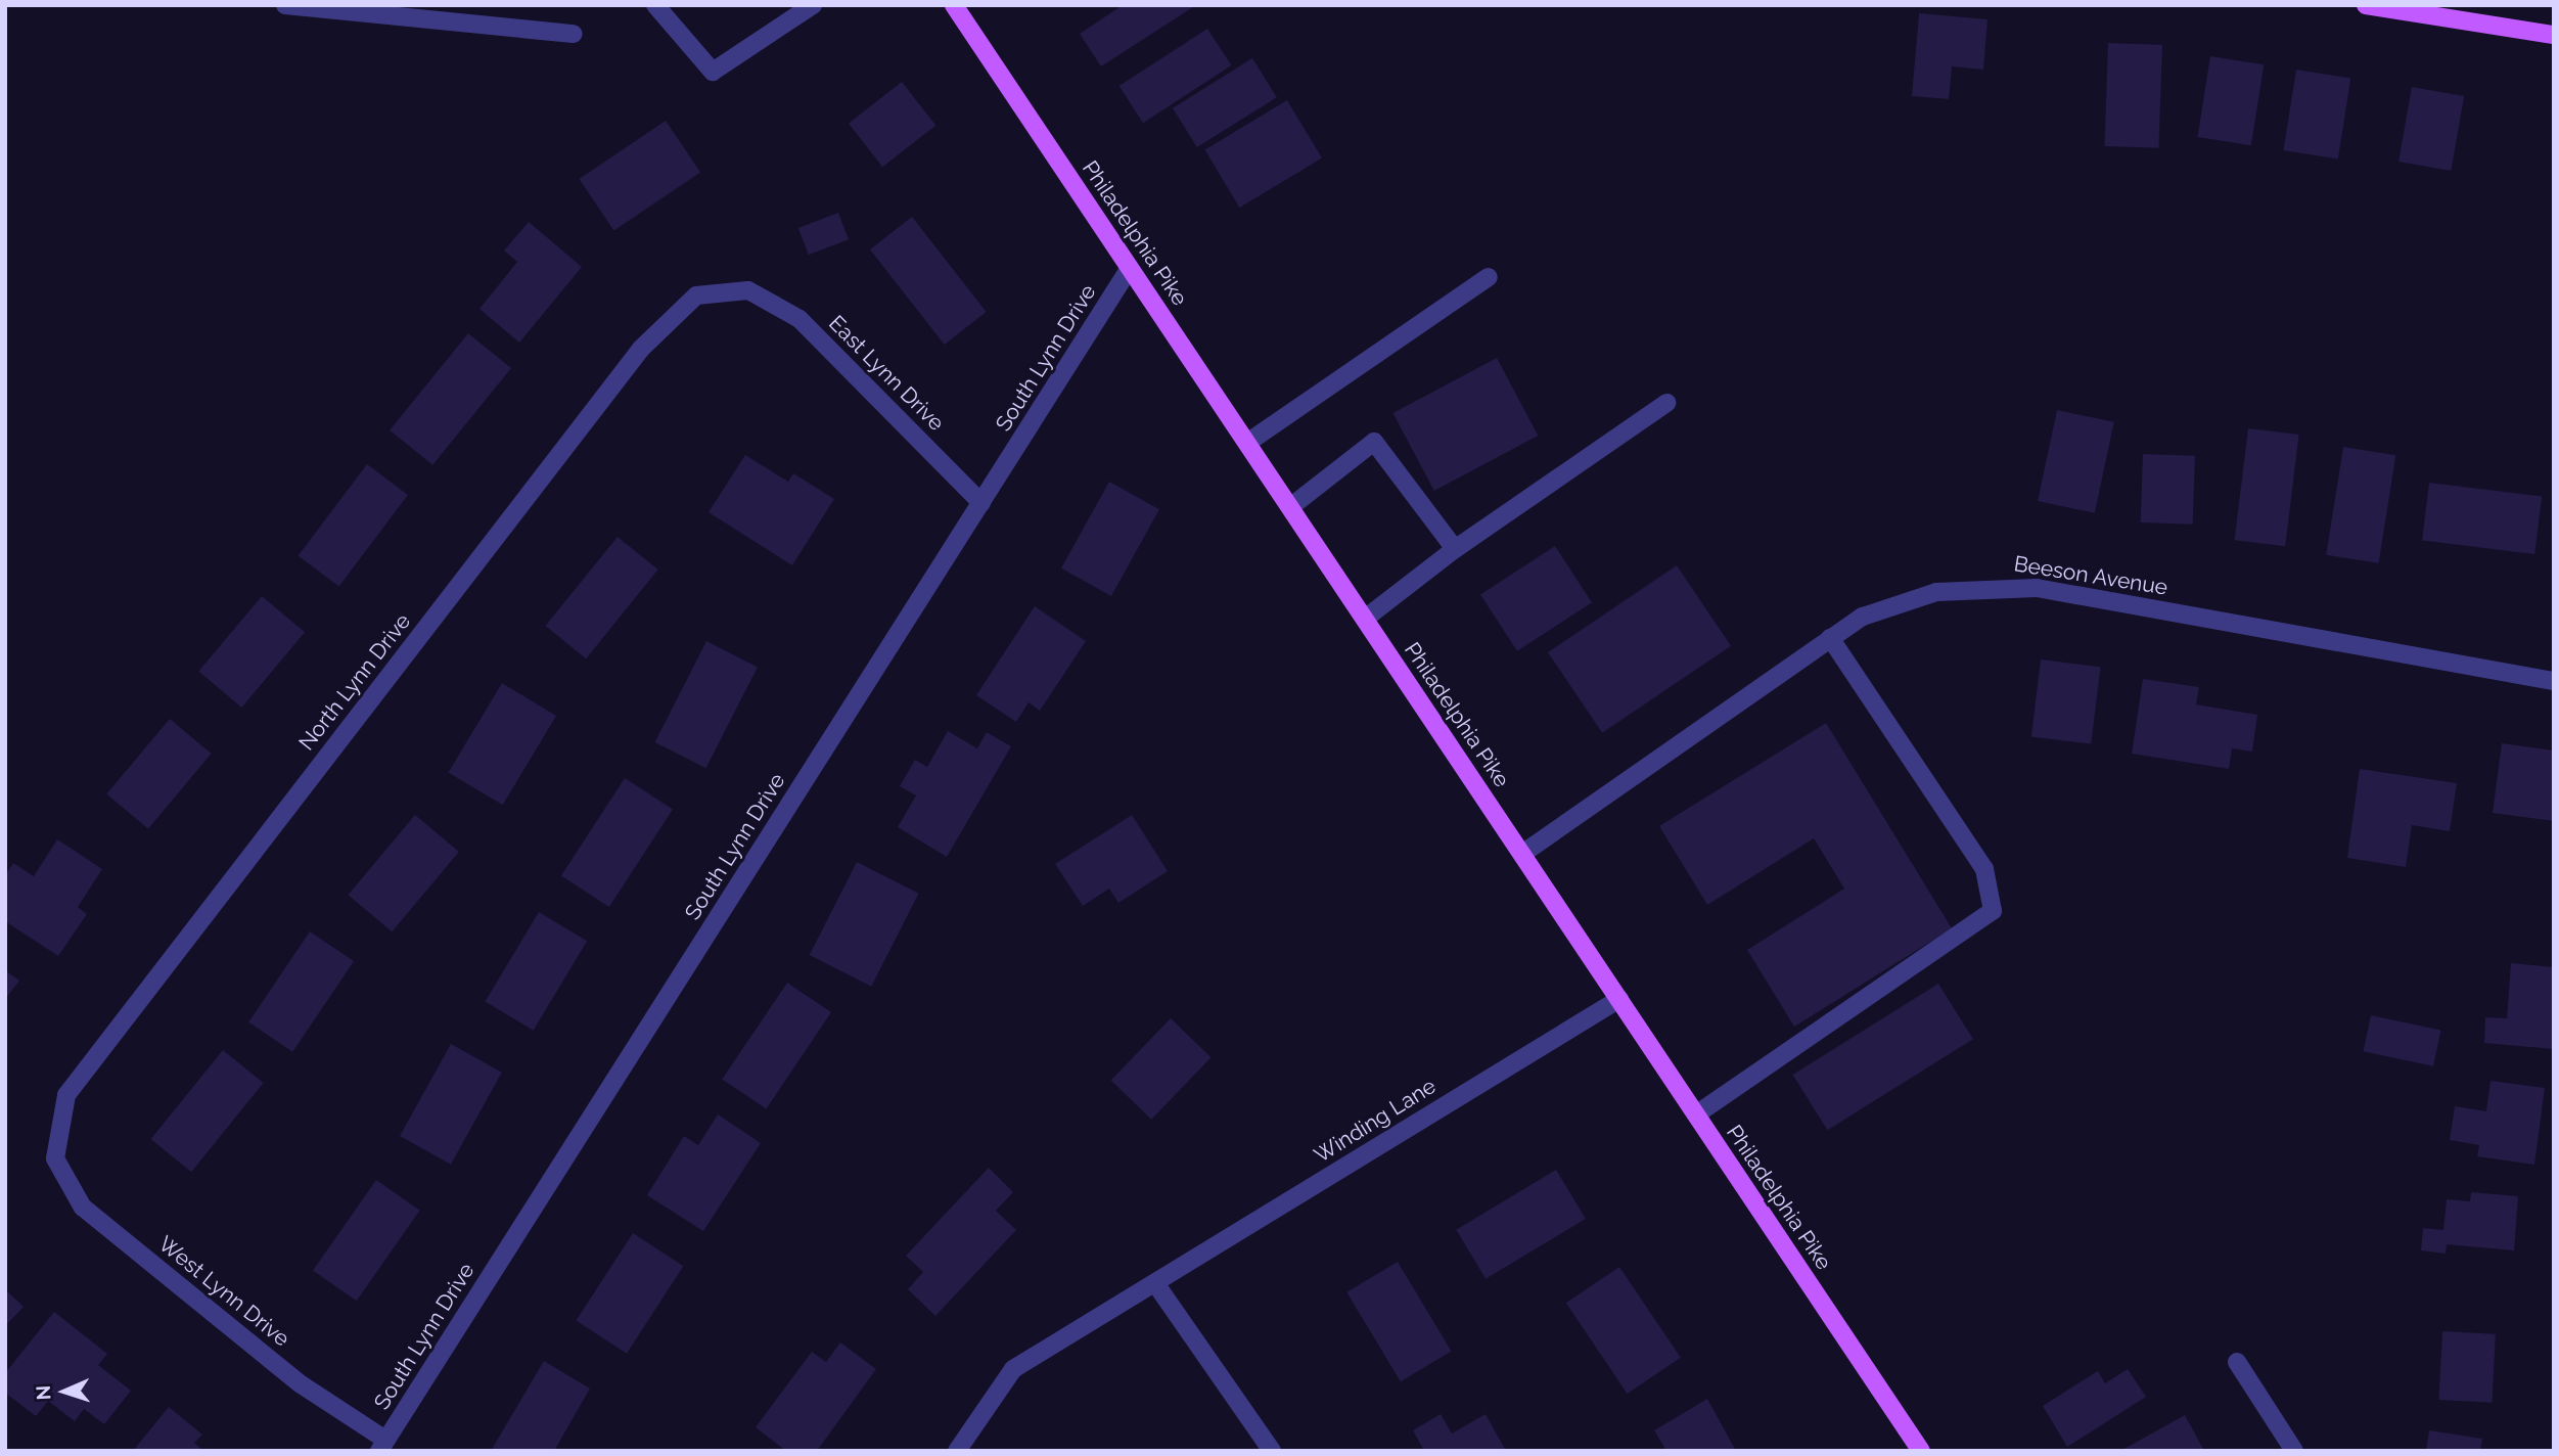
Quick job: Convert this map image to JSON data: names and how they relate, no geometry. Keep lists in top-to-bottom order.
{
  "streets": {
    "main road": ["Philadelphia Pike"],
    "street": [
      "South Lynn Drive",
      "East Lynn Drive",
      "Beeson Avenue",
      "North Lynn Drive",
      "Winding Lane",
      "West Lynn Drive"
    ]
  },
  "crossings": [
    ["Philadelphia Pike", "South Lynn Drive"],
    ["Philadelphia Pike", "Beeson Avenue"],
    ["Philadelphia Pike", "Winding Lane"],
    ["South Lynn Drive", "East Lynn Drive"],
    ["South Lynn Drive", "West Lynn Drive"],
    ["East Lynn Drive", "North Lynn Drive"],
    ["North Lynn Drive", "West Lynn Drive"]
  ],
  "north": "left"
}
